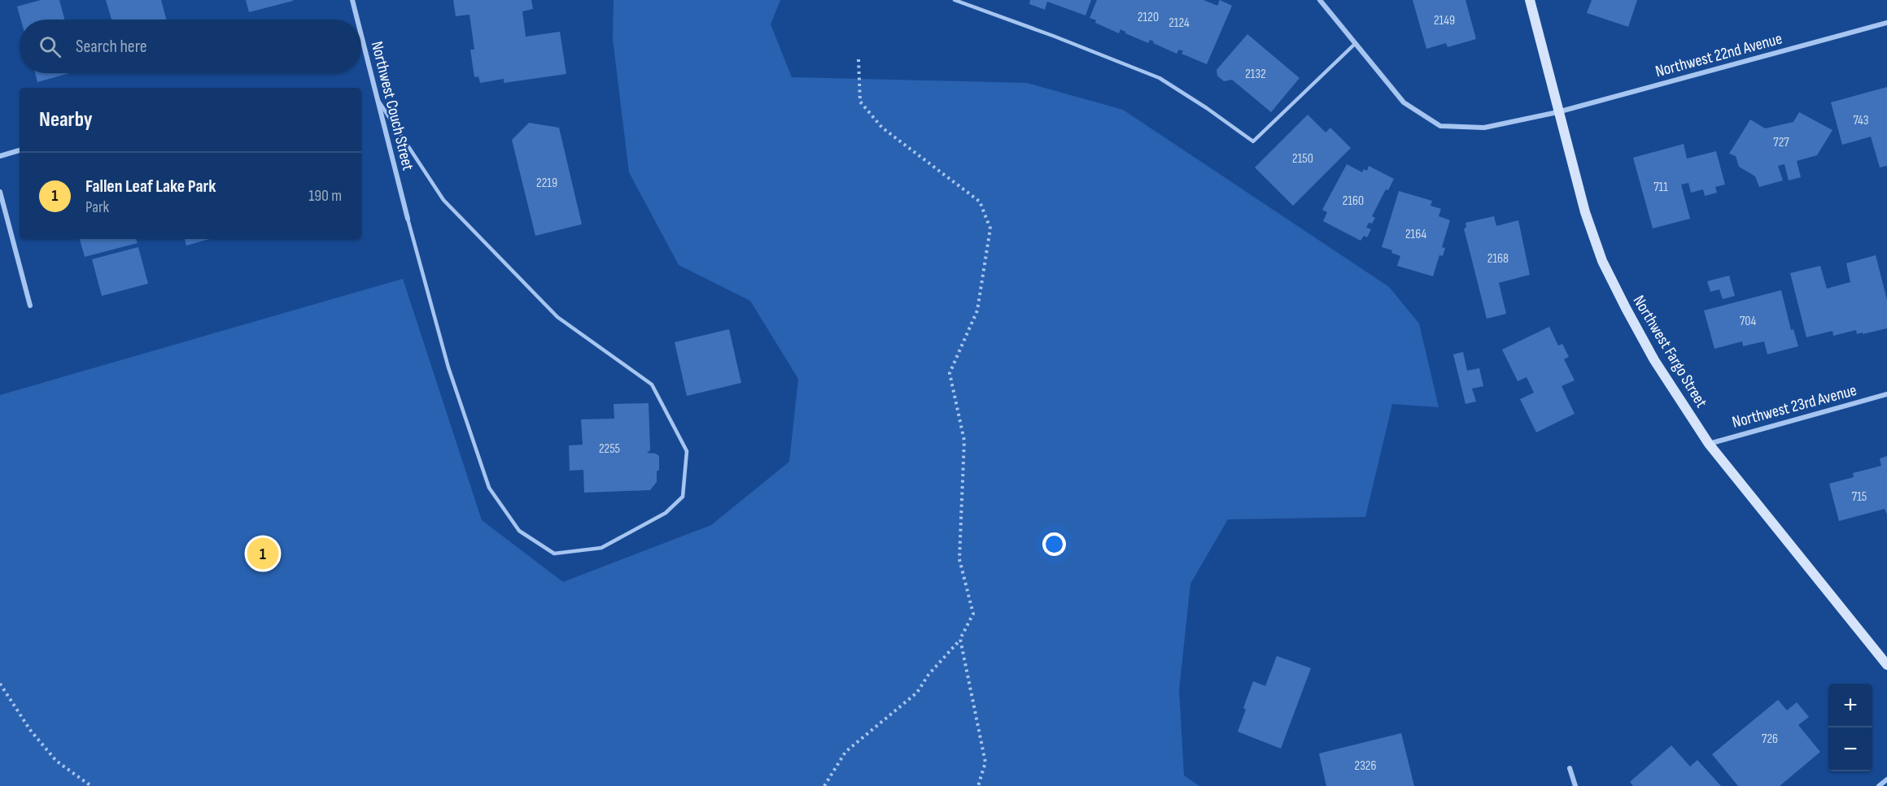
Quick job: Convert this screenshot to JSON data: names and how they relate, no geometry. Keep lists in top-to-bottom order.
{
  "streets": {
    "street": [
      "Northwest 22nd Avenue",
      "Northwest Couch Street",
      "Northwest Fargo Street",
      "Northwest 23rd Avenue"
    ]
  },
  "crossings": [
    ["Northwest 22nd Avenue", "Northwest Fargo Street"],
    ["Northwest Fargo Street", "Northwest 23rd Avenue"]
  ],
  "house_numbers": [
    "2120",
    "2149",
    "2124",
    "2132",
    "743",
    "727",
    "2150",
    "2219",
    "711",
    "2160",
    "2164",
    "2168",
    "704",
    "2255",
    "715",
    "726",
    "2326"
  ],
  "page": {
    "search": "Search here",
    "heading": "Nearby",
    "list": [
      {
        "mark": "1",
        "name": "Fallen Leaf Lake Park",
        "note": "Park",
        "value": "190 m"
      }
    ],
    "pins": "1",
    "map_buttons": ["+", "−"]
  }
}
